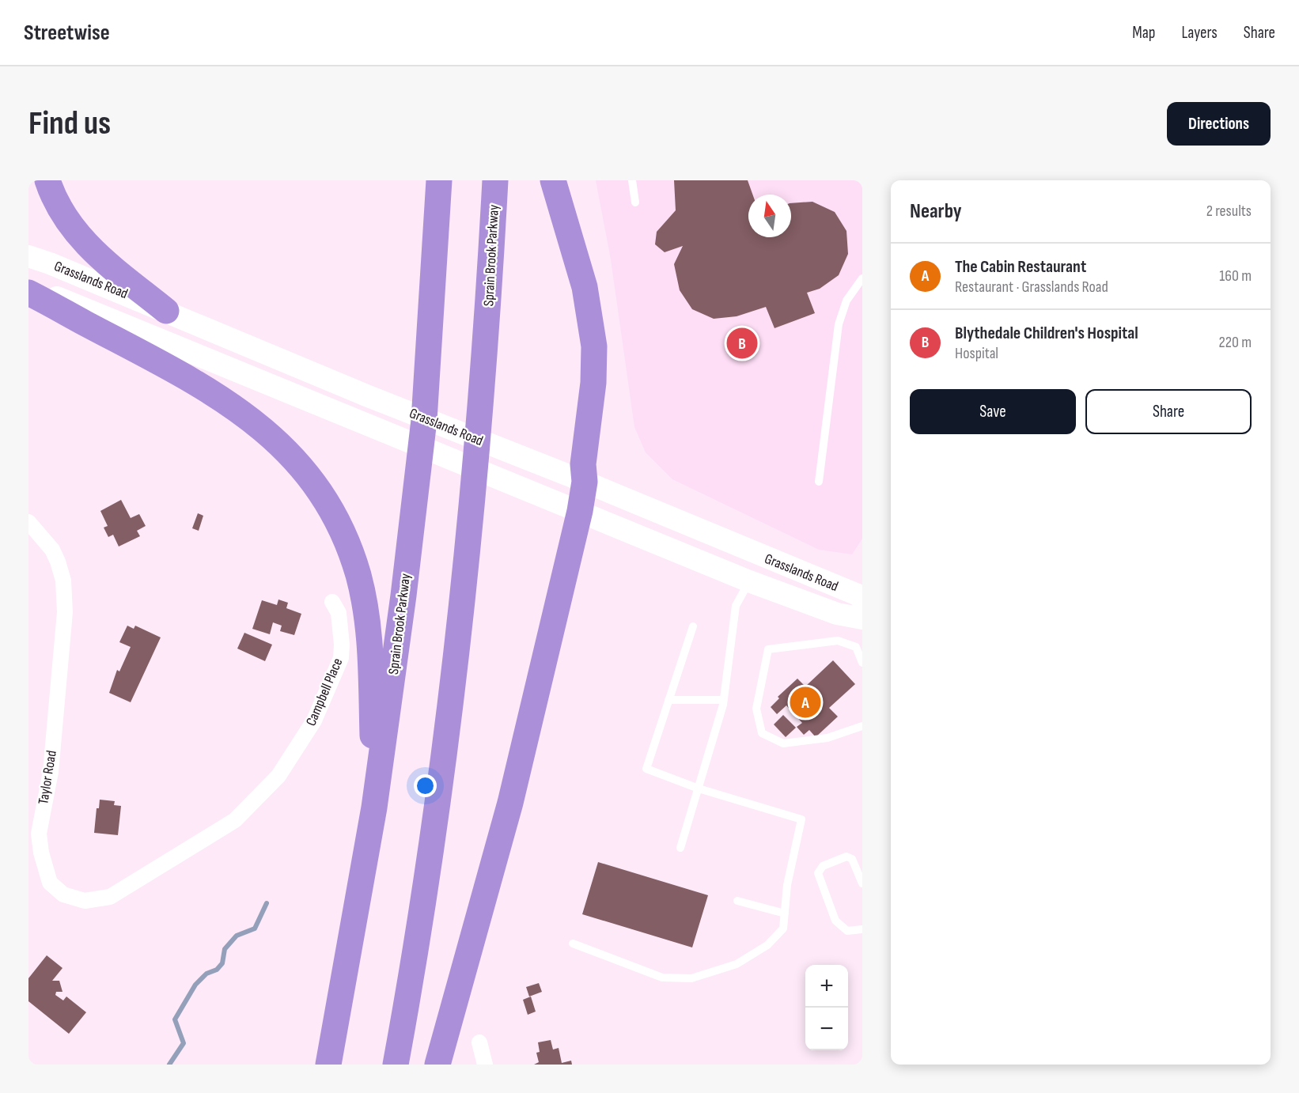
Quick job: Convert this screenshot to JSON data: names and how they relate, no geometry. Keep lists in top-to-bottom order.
{
  "streets": {
    "highway": ["Sprain Brook Parkway"],
    "main road": ["Grasslands Road"],
    "street": ["Campbell Place", "Taylor Road"]
  },
  "crossings": [
    ["Campbell Place", "Taylor Road"]
  ],
  "north": "top",
  "page": {
    "header": "Streetwise",
    "nav": ["Map", "Layers", "Share"],
    "buttons": [
      "Directions",
      ["Save", "Share"]
    ],
    "title": "Find us",
    "heading": ["Nearby", "2 results"],
    "list": [
      {
        "mark": "A",
        "name": "The Cabin Restaurant",
        "note": "Restaurant · Grasslands Road",
        "value": "160 m"
      },
      {
        "mark": "B",
        "name": "Blythedale Children's Hospital",
        "note": "Hospital",
        "value": "220 m"
      }
    ],
    "pins": ["B", "A"],
    "map_buttons": ["+", "−"]
  }
}
